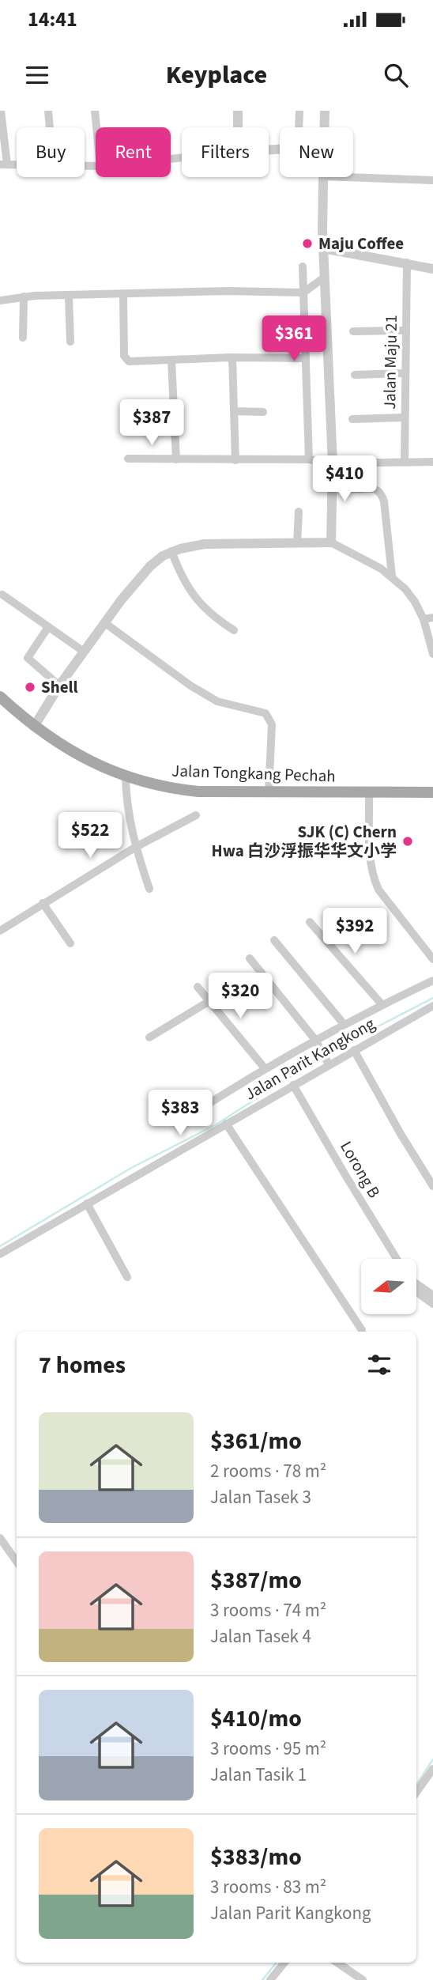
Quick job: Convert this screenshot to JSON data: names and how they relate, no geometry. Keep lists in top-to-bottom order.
{
  "streets": {
    "main road": ["Jalan Tongkang Pechah"],
    "street": ["Jalan Maju 21", "Jalan Parit Kangkong", "Lorong B"]
  },
  "crossings": [
    ["Jalan Parit Kangkong", "Lorong B"]
  ],
  "places": ["Maju Coffee", "Shell", "SJK (C) Chern Hwa 白沙浮振华华文小学"],
  "north": "left",
  "page": {
    "status": "14:41",
    "header": "Keyplace",
    "chip": [
      "Buy",
      "Rent",
      "Filters",
      "New"
    ],
    "price": [
      "$361",
      "$387",
      "$410",
      "$522",
      "$392",
      "$320",
      "$383"
    ],
    "heading": "7 homes",
    "list": [
      {
        "name": "$361/mo",
        "note": "2 rooms · 78 m² · Jalan Tasek 3"
      },
      {
        "name": "$387/mo",
        "note": "3 rooms · 74 m² · Jalan Tasek 4"
      },
      {
        "name": "$410/mo",
        "note": "3 rooms · 95 m² · Jalan Tasik 1"
      },
      {
        "name": "$383/mo",
        "note": "3 rooms · 83 m² · Jalan Parit Kangkong"
      }
    ]
  }
}
